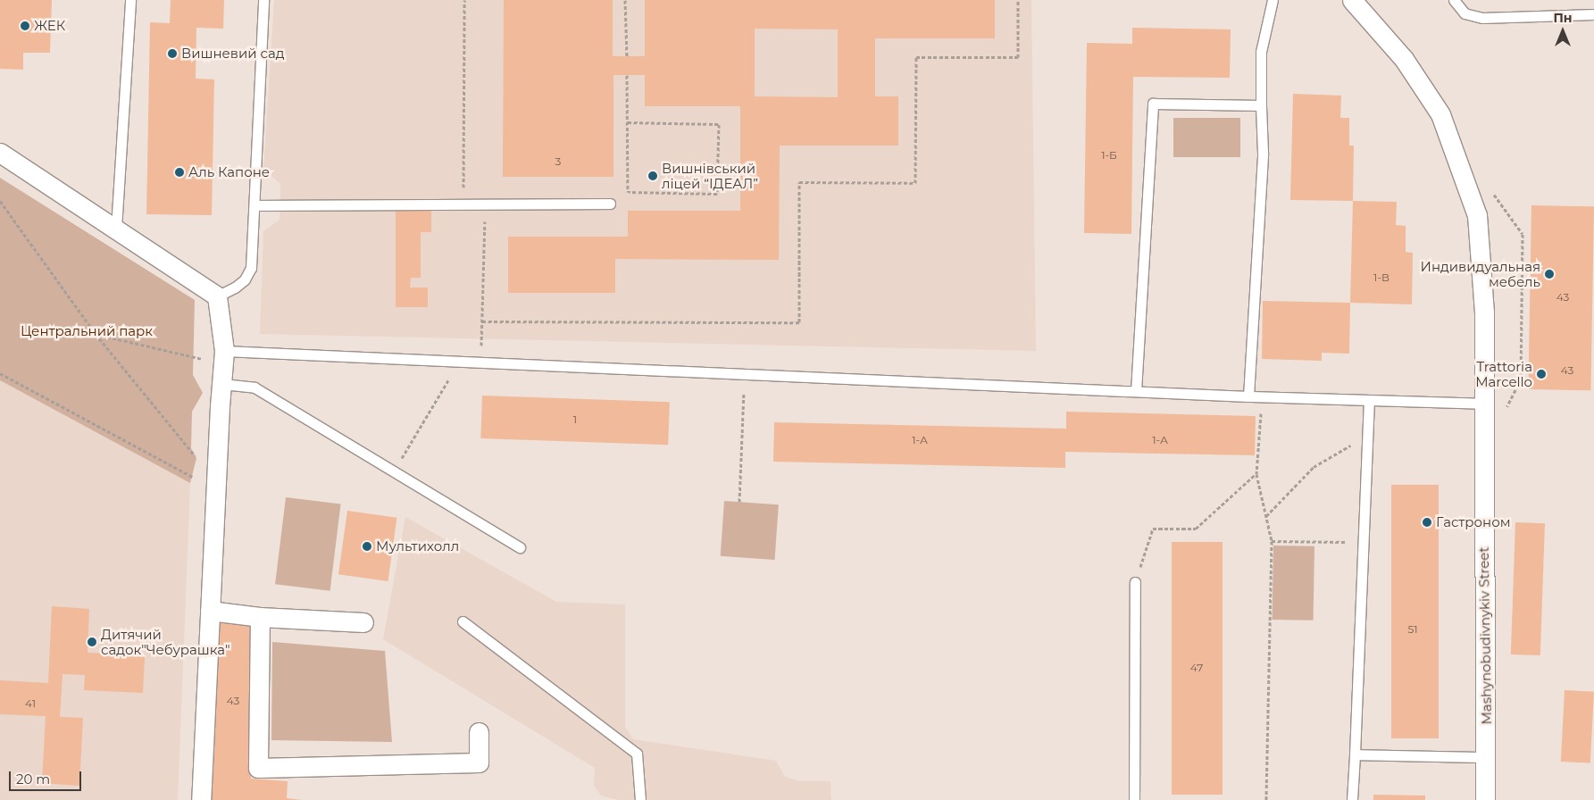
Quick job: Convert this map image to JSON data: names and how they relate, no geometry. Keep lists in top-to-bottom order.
{
  "streets": {
    "street": ["Mashynobudivnykiv Street"]
  },
  "parks": ["Центральний парк"],
  "places": [
    "ЖЕК",
    "Вишневий сад",
    "Аль Капоне",
    "Вишнівський ліцей “ІДЕАЛ”",
    "Индивидуальная мебель",
    "Trattoria Marcello",
    "Гастроном",
    "Мультихолл",
    "Дитячий садок\"Чебурашка\""
  ],
  "house_numbers": [
    "1-Б",
    "3",
    "1-В",
    "43",
    "43",
    "1",
    "1-А",
    "1-А",
    "51",
    "47",
    "43",
    "41"
  ],
  "scale_bar": "20 m",
  "north": "top"
}
